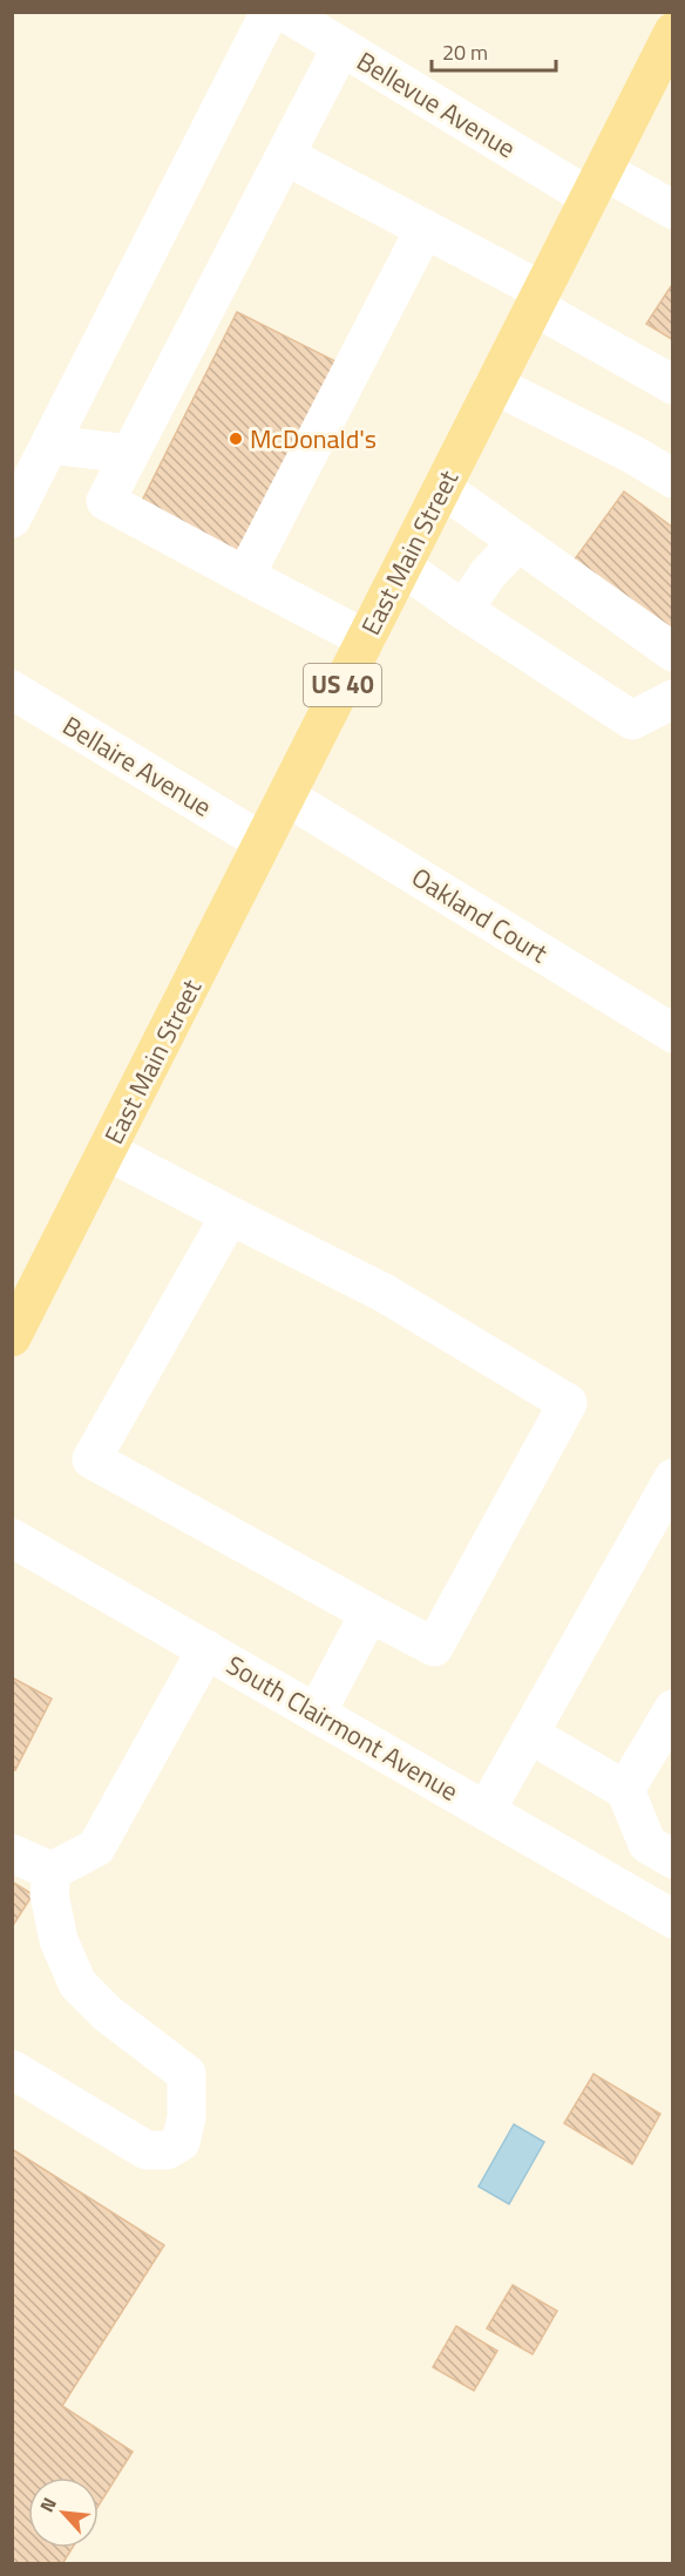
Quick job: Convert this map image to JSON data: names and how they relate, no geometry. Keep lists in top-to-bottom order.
{
  "streets": {
    "main road": ["East Main Street", "US 40"],
    "street": [
      "Bellevue Avenue",
      "Bellaire Avenue",
      "Oakland Court",
      "South Clairmont Avenue"
    ]
  },
  "crossings": [
    ["Bellevue Avenue", "East Main Street"],
    ["East Main Street", "Bellaire Avenue"],
    ["East Main Street", "Oakland Court"]
  ],
  "places": ["McDonald's"],
  "scale_bar": "20 m",
  "north": "top left"
}
